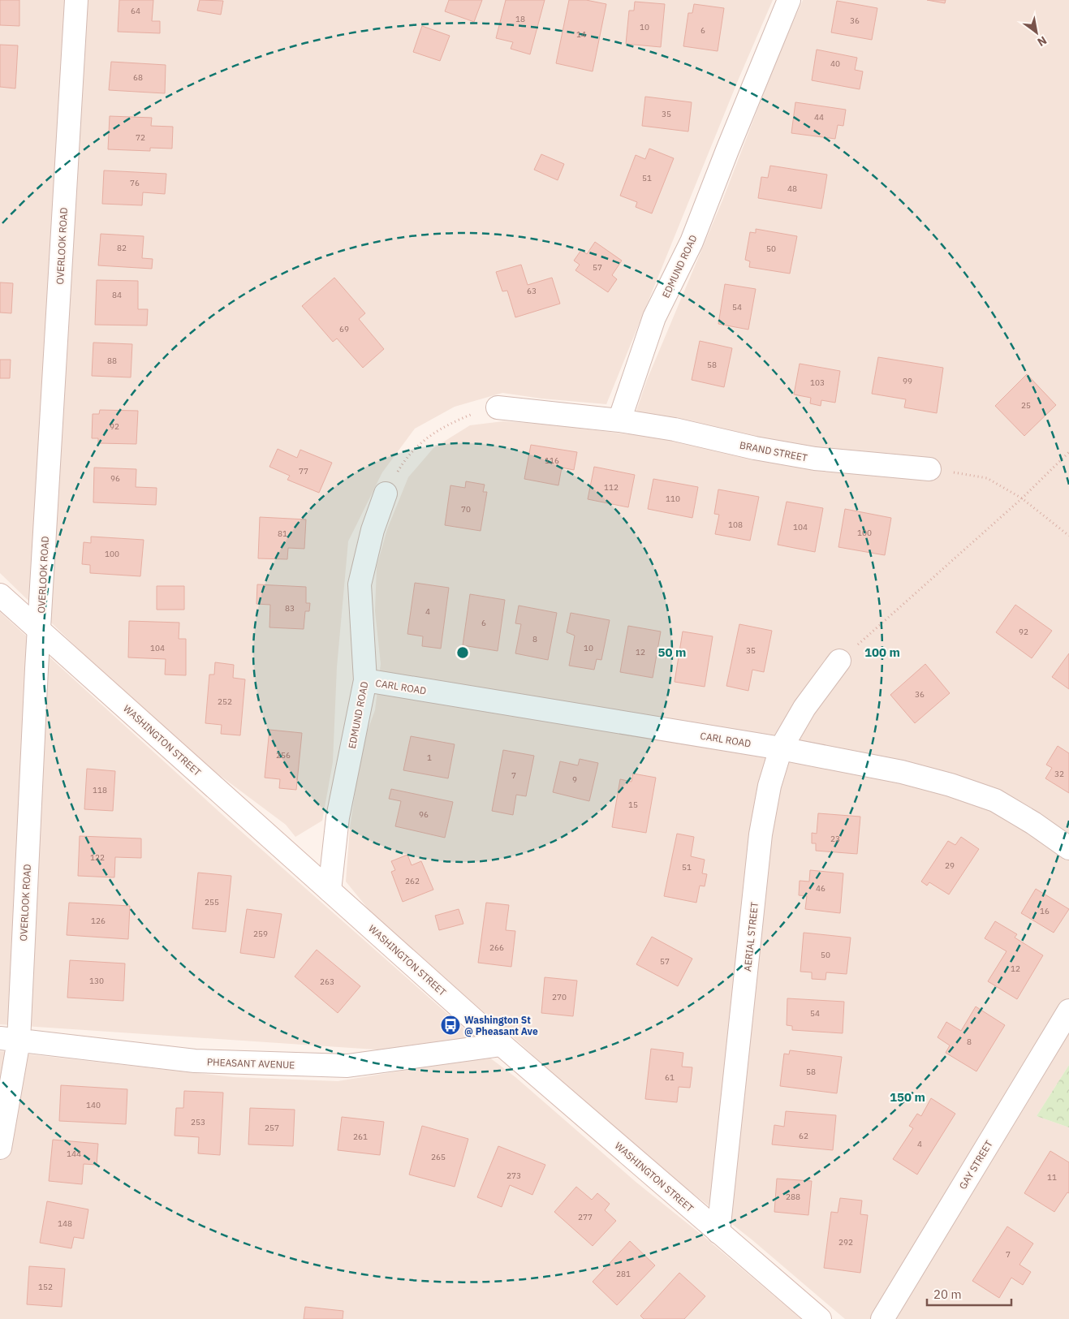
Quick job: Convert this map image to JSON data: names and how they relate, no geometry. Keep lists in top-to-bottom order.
{
  "streets": {
    "street": [
      "OVERLOOK ROAD",
      "EDMUND ROAD",
      "BRAND STREET",
      "CARL ROAD",
      "WASHINGTON STREET",
      "AERIAL STREET",
      "PHEASANT AVENUE",
      "GAY STREET"
    ]
  },
  "crossings": [
    ["OVERLOOK ROAD", "WASHINGTON STREET"],
    ["OVERLOOK ROAD", "PHEASANT AVENUE"],
    ["EDMUND ROAD", "BRAND STREET"],
    ["EDMUND ROAD", "CARL ROAD"],
    ["EDMUND ROAD", "WASHINGTON STREET"],
    ["CARL ROAD", "AERIAL STREET"],
    ["WASHINGTON STREET", "AERIAL STREET"],
    ["WASHINGTON STREET", "PHEASANT AVENUE"]
  ],
  "places": {
    "bus stop": ["Washington St @ Pheasant Ave"]
  },
  "house_numbers": [
    "64",
    "18",
    "36",
    "10",
    "6",
    "14",
    "40",
    "68",
    "35",
    "44",
    "72",
    "51",
    "76",
    "48",
    "82",
    "50",
    "57",
    "63",
    "84",
    "54",
    "69",
    "88",
    "58",
    "99",
    "103",
    "25",
    "92",
    "116",
    "77",
    "96",
    "112",
    "110",
    "70",
    "108",
    "104",
    "100",
    "81",
    "100",
    "83",
    "4",
    "6",
    "92",
    "8",
    "104",
    "10",
    "35",
    "12",
    "36",
    "252",
    "256",
    "1",
    "32",
    "7",
    "9",
    "118",
    "15",
    "96",
    "23",
    "122",
    "29",
    "51",
    "262",
    "46",
    "255",
    "16",
    "126",
    "259",
    "266",
    "50",
    "57",
    "12",
    "130",
    "263",
    "270",
    "54",
    "8",
    "58",
    "61",
    "140",
    "253",
    "257",
    "62",
    "261",
    "4",
    "144",
    "265",
    "273",
    "11",
    "288",
    "277",
    "148",
    "292",
    "7",
    "281",
    "152"
  ],
  "scale_bar": "20 m",
  "north": "bottom right",
  "rings": ["50 m", "100 m", "150 m"]
}
